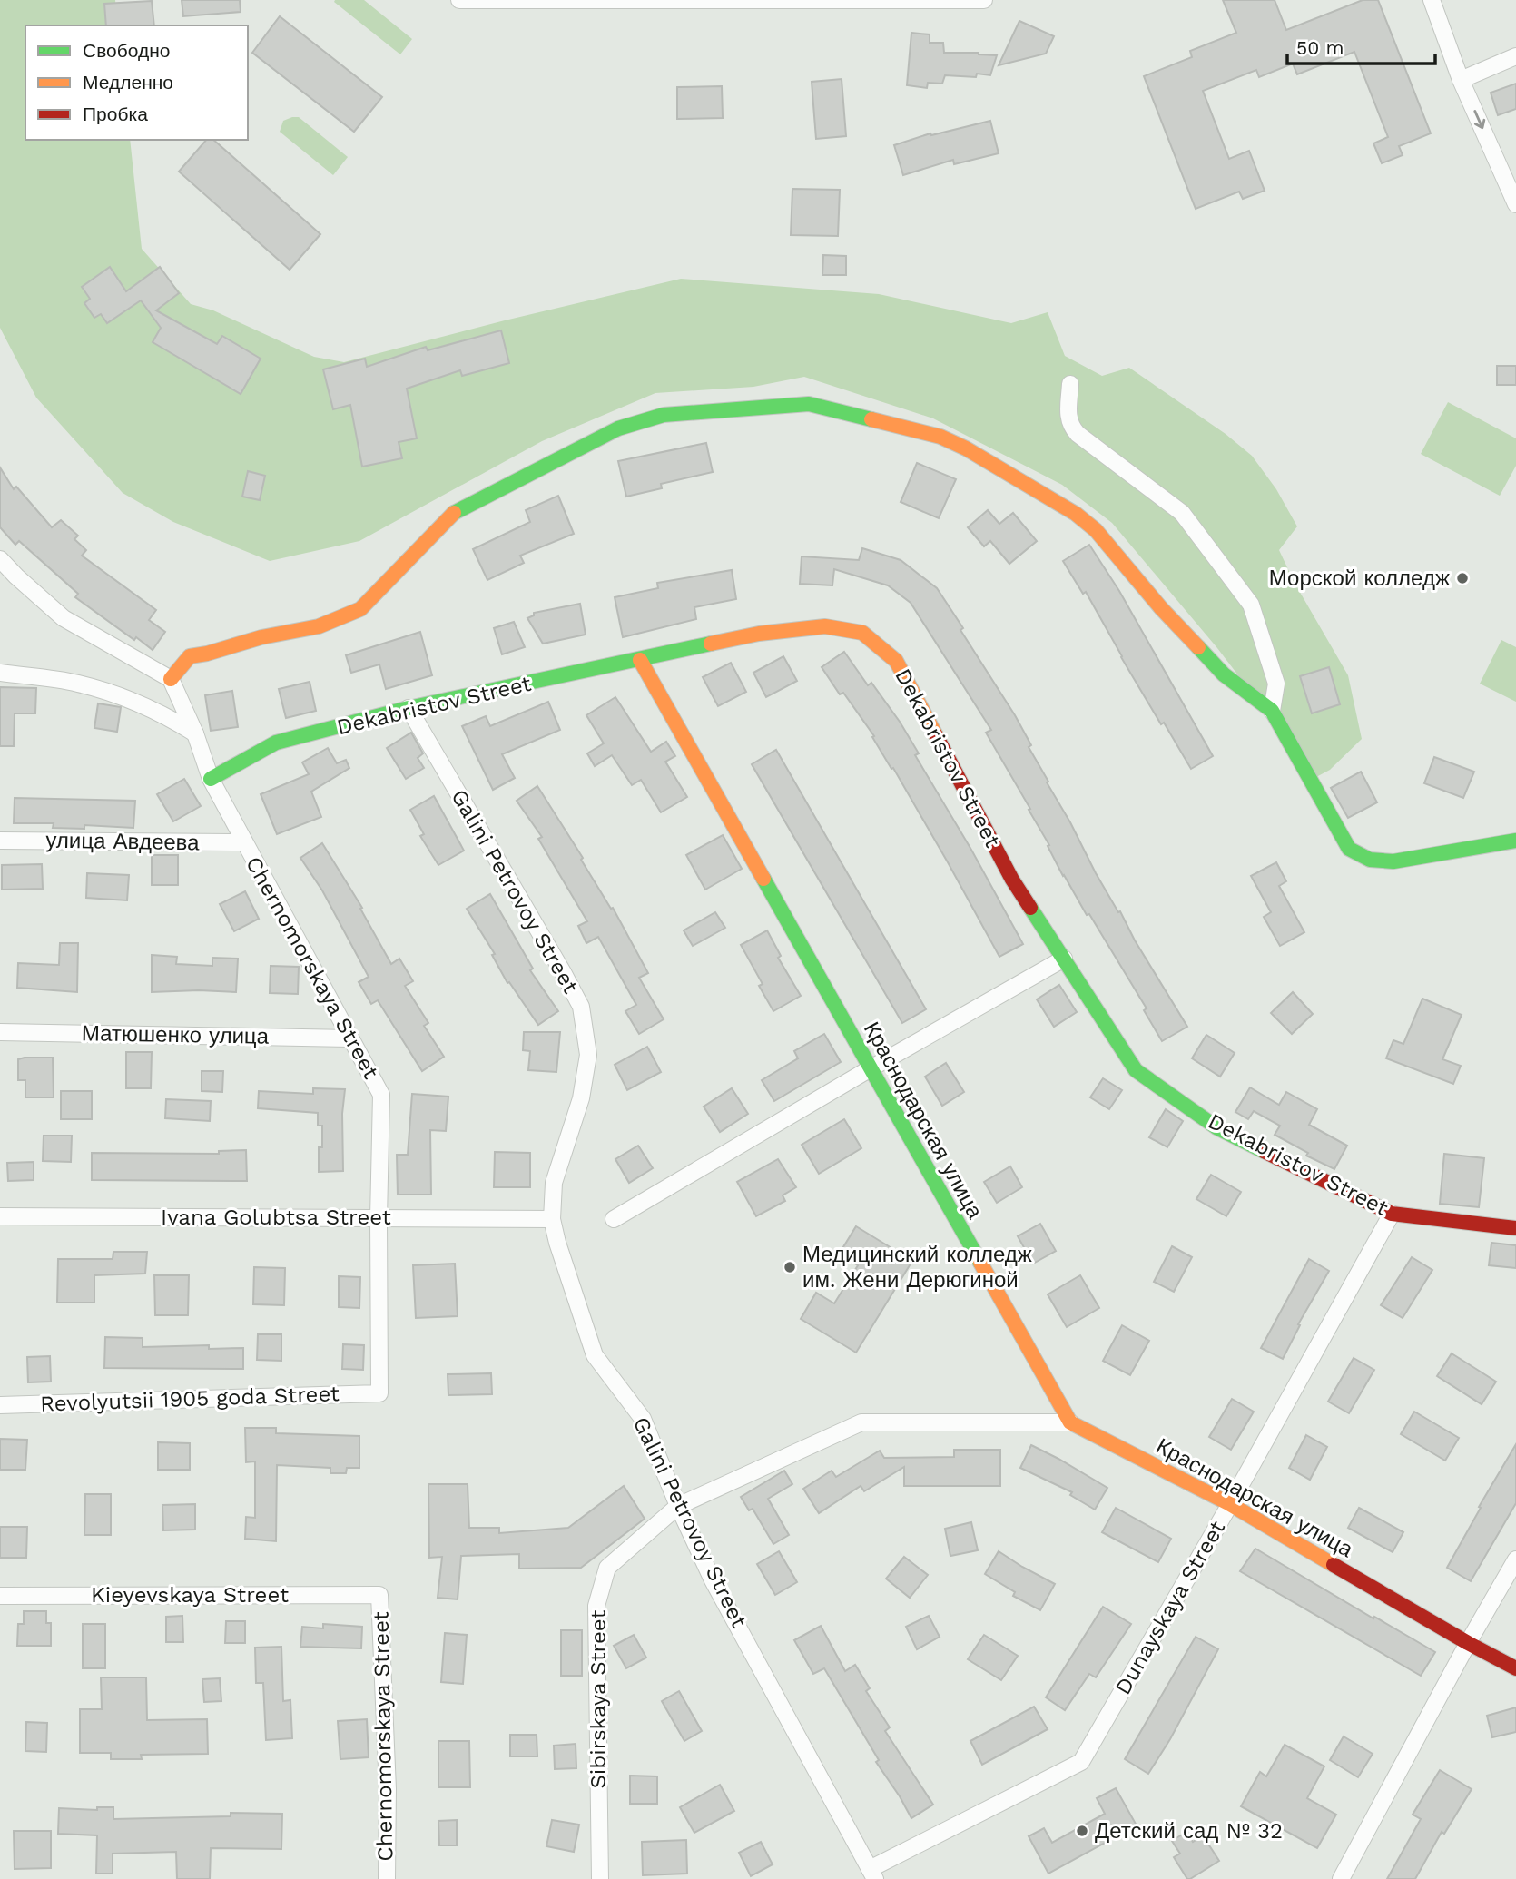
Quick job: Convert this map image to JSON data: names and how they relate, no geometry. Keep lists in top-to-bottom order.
{
  "streets": {
    "street": [
      "Dekabristov Street",
      "улица Авдеева",
      "Galini Petrovoy Street",
      "Chernomorskaya Street",
      "Матюшенко улица",
      "Краснодарская улица",
      "Ivana Golubtsa Street",
      "Revolyutsii 1905 goda Street",
      "Kieyevskaya Street",
      "Dunayskaya Street",
      "Sibirskaya Street"
    ]
  },
  "crossings": [
    ["Dekabristov Street", "Galini Petrovoy Street"],
    ["Dekabristov Street", "Chernomorskaya Street"],
    ["Dekabristov Street", "Краснодарская улица"],
    ["Dekabristov Street", "Dunayskaya Street"],
    ["улица Авдеева", "Chernomorskaya Street"],
    ["Galini Petrovoy Street", "Ivana Golubtsa Street"],
    ["Galini Petrovoy Street", "Dunayskaya Street"],
    ["Galini Petrovoy Street", "Sibirskaya Street"],
    ["Chernomorskaya Street", "Матюшенко улица"],
    ["Chernomorskaya Street", "Ivana Golubtsa Street"],
    ["Chernomorskaya Street", "Revolyutsii 1905 goda Street"],
    ["Chernomorskaya Street", "Kieyevskaya Street"],
    ["Краснодарская улица", "Dunayskaya Street"],
    ["Краснодарская улица", "Sibirskaya Street"]
  ],
  "places": ["Морской колледж", "Медицинский колледж им. Жени Дерюгиной", "Детский сад № 32"],
  "legend": ["Свободно", "Медленно", "Пробка"],
  "scale_bar": "50 m"
}
